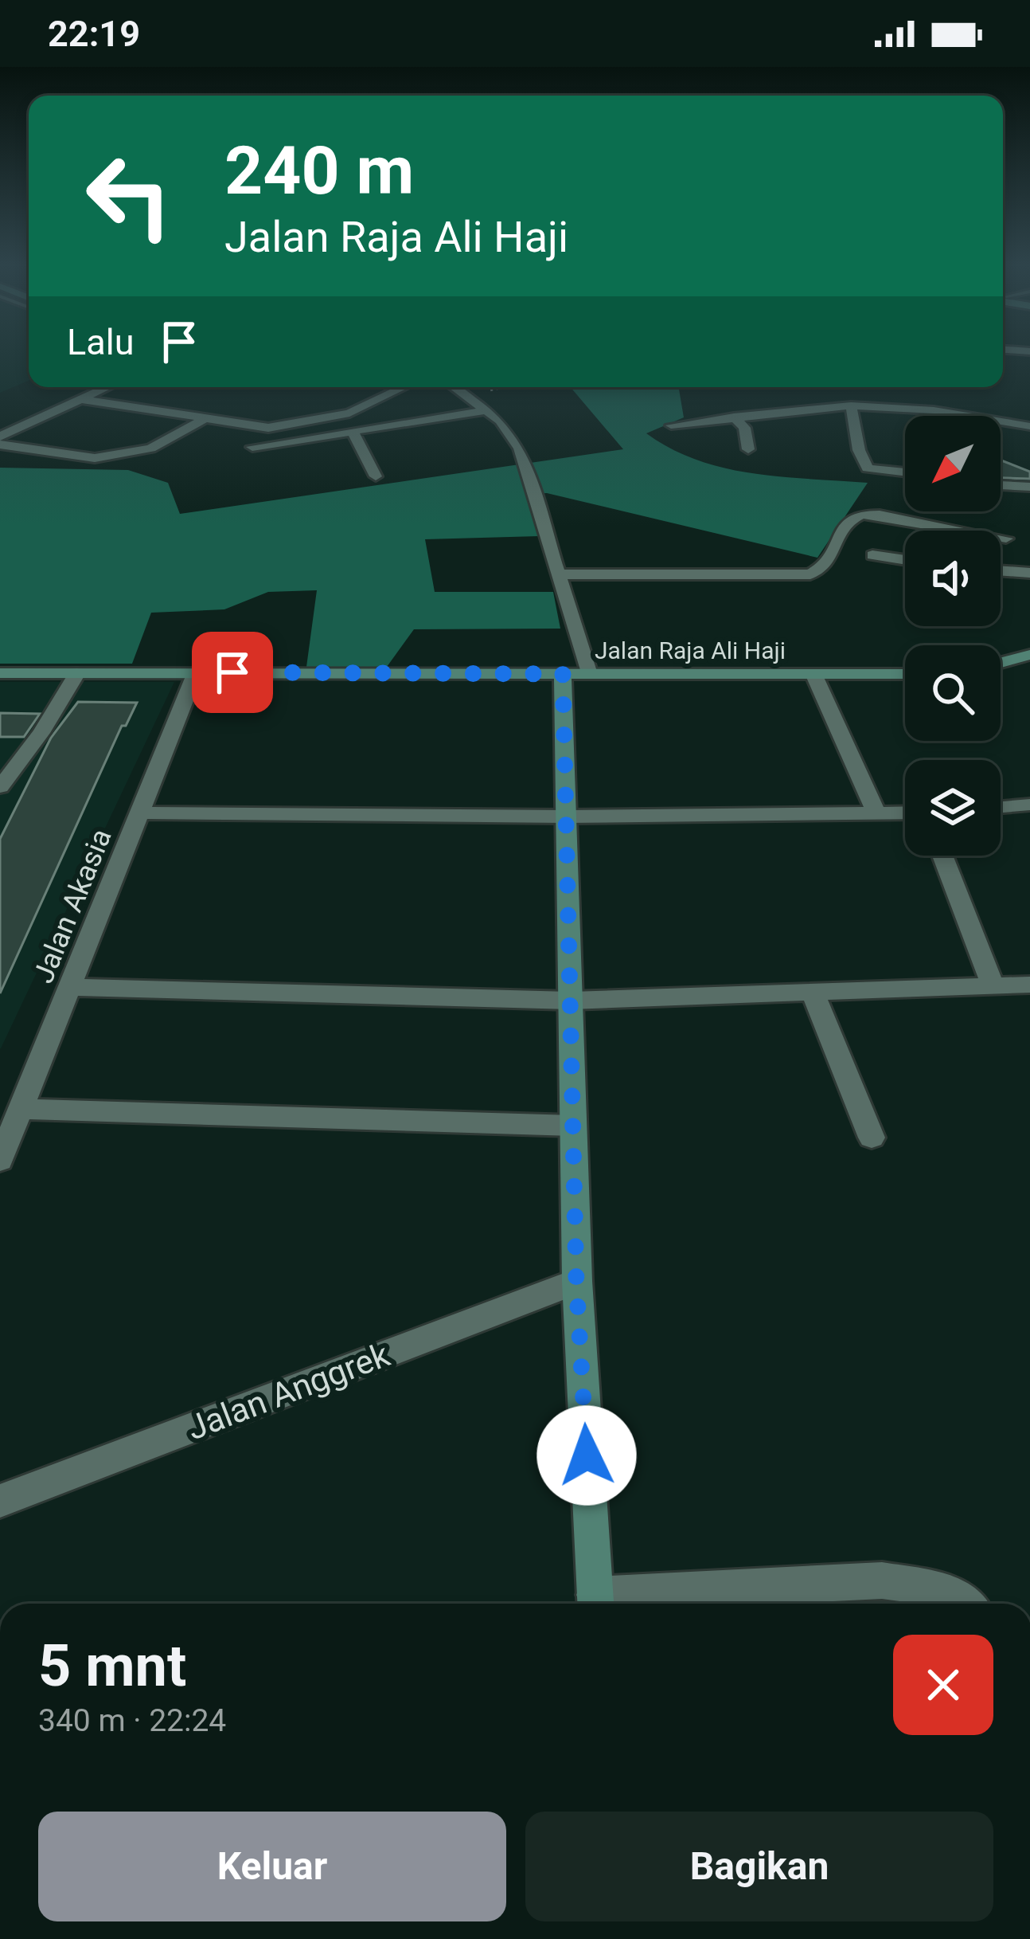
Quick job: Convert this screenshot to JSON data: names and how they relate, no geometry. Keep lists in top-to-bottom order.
{
  "streets": {
    "street": ["Jalan Raja Ali Haji", "Jalan Akasia", "Jalan Anggrek"]
  },
  "crossings": [
    ["Jalan Raja Ali Haji", "Jalan Akasia"]
  ],
  "north": "bottom left",
  "page": {
    "status": "22:19",
    "turn": ["240 m", "Jalan Raja Ali Haji"],
    "then": "Lalu",
    "heading": ["5 mnt", "340 m · 22:24"],
    "buttons": ["Keluar", "Bagikan"]
  }
}
